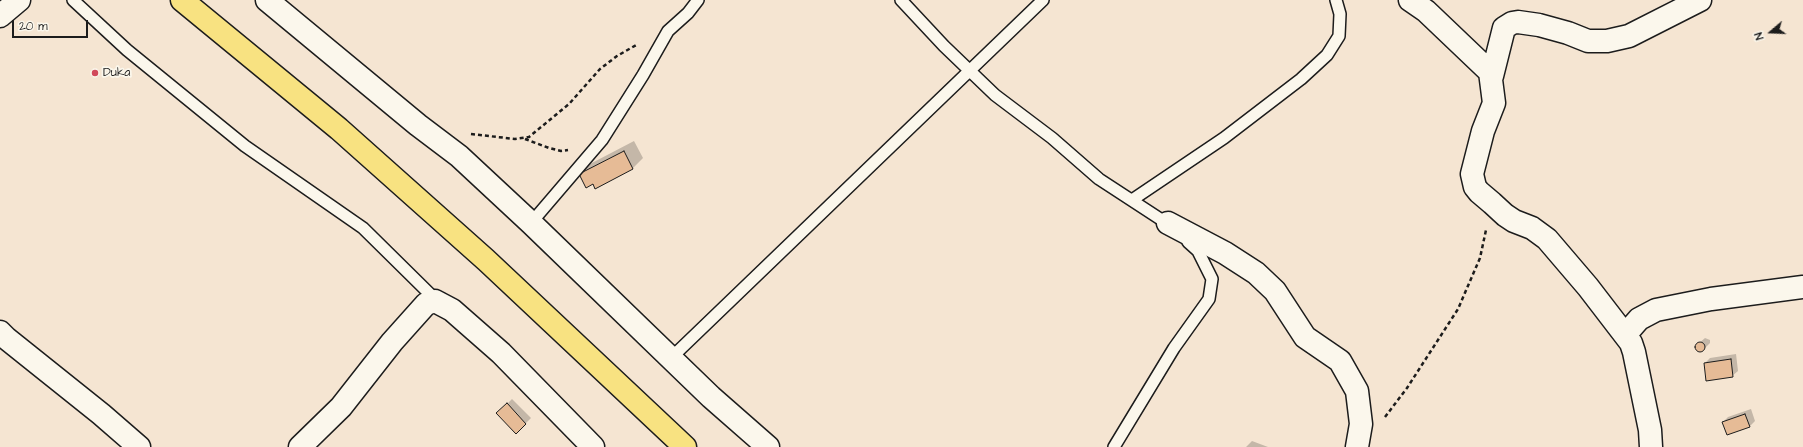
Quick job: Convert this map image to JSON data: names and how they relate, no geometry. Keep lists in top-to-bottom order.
{
  "places": ["Duka"],
  "scale_bar": "20 m",
  "north": "left"
}
